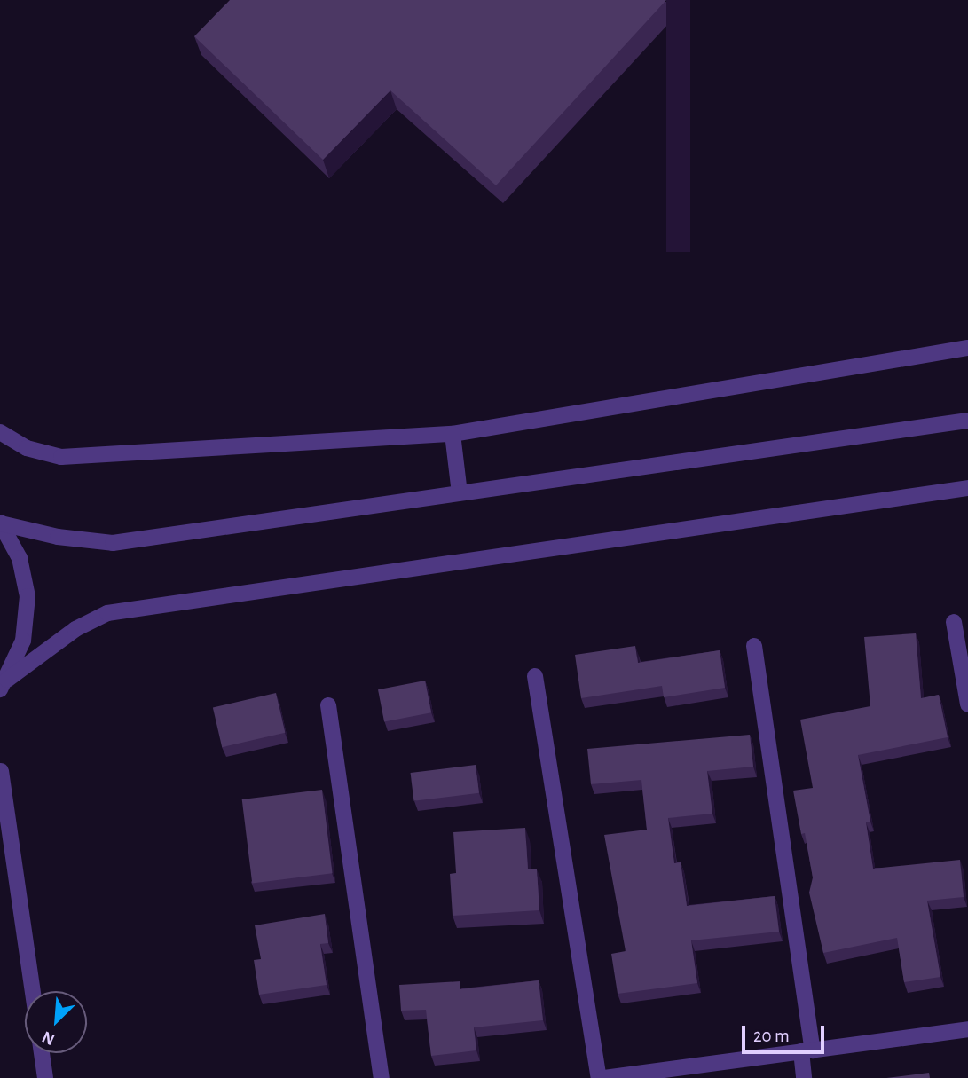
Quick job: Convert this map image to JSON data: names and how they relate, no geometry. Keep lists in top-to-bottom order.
{
  "scale_bar": "20 m",
  "north": "bottom left"
}
